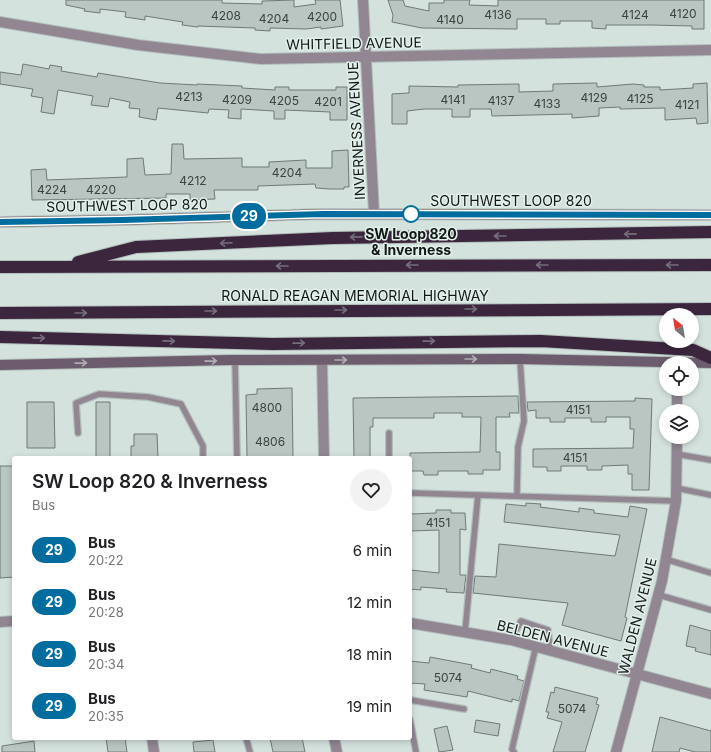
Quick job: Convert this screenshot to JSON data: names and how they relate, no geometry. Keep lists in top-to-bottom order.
{
  "streets": {
    "highway": ["RONALD REAGAN MEMORIAL HIGHWAY"],
    "main road": ["SOUTHWEST LOOP 820"],
    "street": [
      "WHITFIELD AVENUE",
      "INVERNESS AVENUE",
      "WALDEN AVENUE",
      "BELDEN AVENUE"
    ]
  },
  "crossings": [
    ["WHITFIELD AVENUE", "INVERNESS AVENUE"],
    ["INVERNESS AVENUE", "SOUTHWEST LOOP 820"],
    ["WALDEN AVENUE", "BELDEN AVENUE"]
  ],
  "places": ["SW Loop 820 & Inverness"],
  "lines": ["bus line 29"],
  "house_numbers": [
    "4120",
    "4136",
    "4124",
    "4208",
    "4200",
    "4204",
    "4140",
    "4213",
    "4129",
    "4125",
    "4209",
    "4141",
    "4205",
    "4137",
    "4201",
    "4133",
    "4121",
    "4204",
    "4212",
    "4224",
    "4220",
    "4800",
    "4151",
    "4806",
    "4151",
    "4151",
    "5074",
    "5074"
  ],
  "north": "top left",
  "page": {
    "on_map": "29",
    "heading": ["SW Loop 820 & Inverness", "Bus"],
    "list": [
      {
        "mark": "29",
        "name": "Bus",
        "note": "20:22",
        "value": "6 min"
      },
      {
        "mark": "29",
        "name": "Bus",
        "note": "20:28",
        "value": "12 min"
      },
      {
        "mark": "29",
        "name": "Bus",
        "note": "20:34",
        "value": "18 min"
      },
      {
        "mark": "29",
        "name": "Bus",
        "note": "20:35",
        "value": "19 min"
      }
    ]
  }
}
